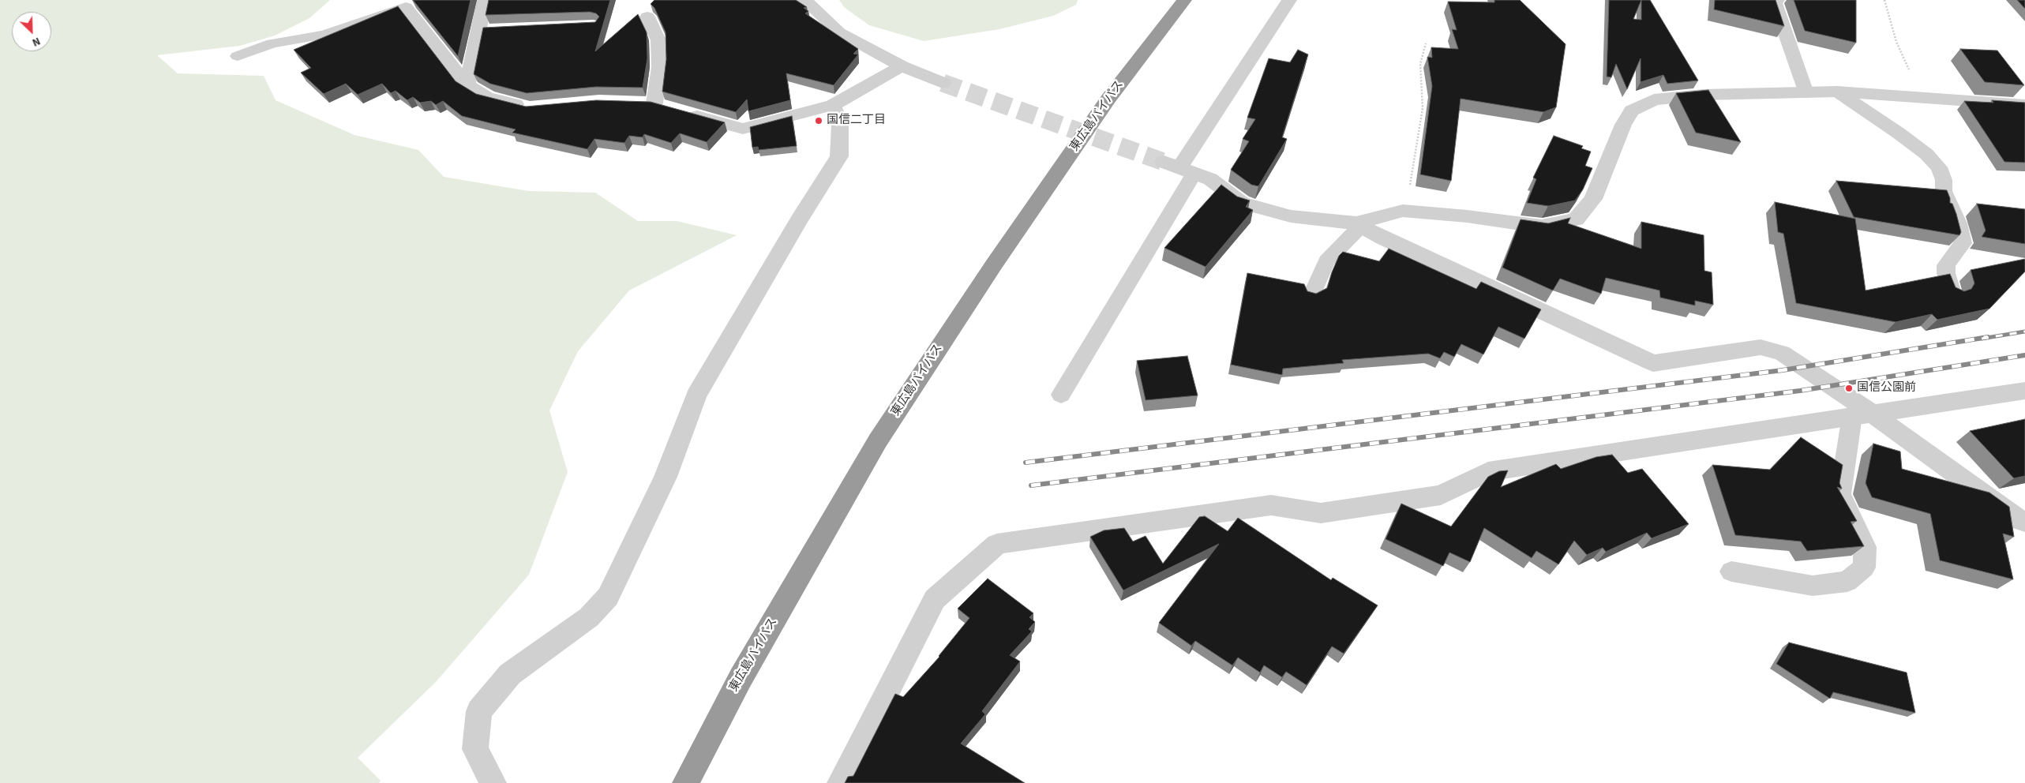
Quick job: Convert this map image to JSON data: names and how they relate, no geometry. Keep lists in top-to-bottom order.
{
  "streets": {
    "highway": ["東広島バイパス"]
  },
  "places": ["国信二丁目", "国信公園前"],
  "north": "bottom right"
}
